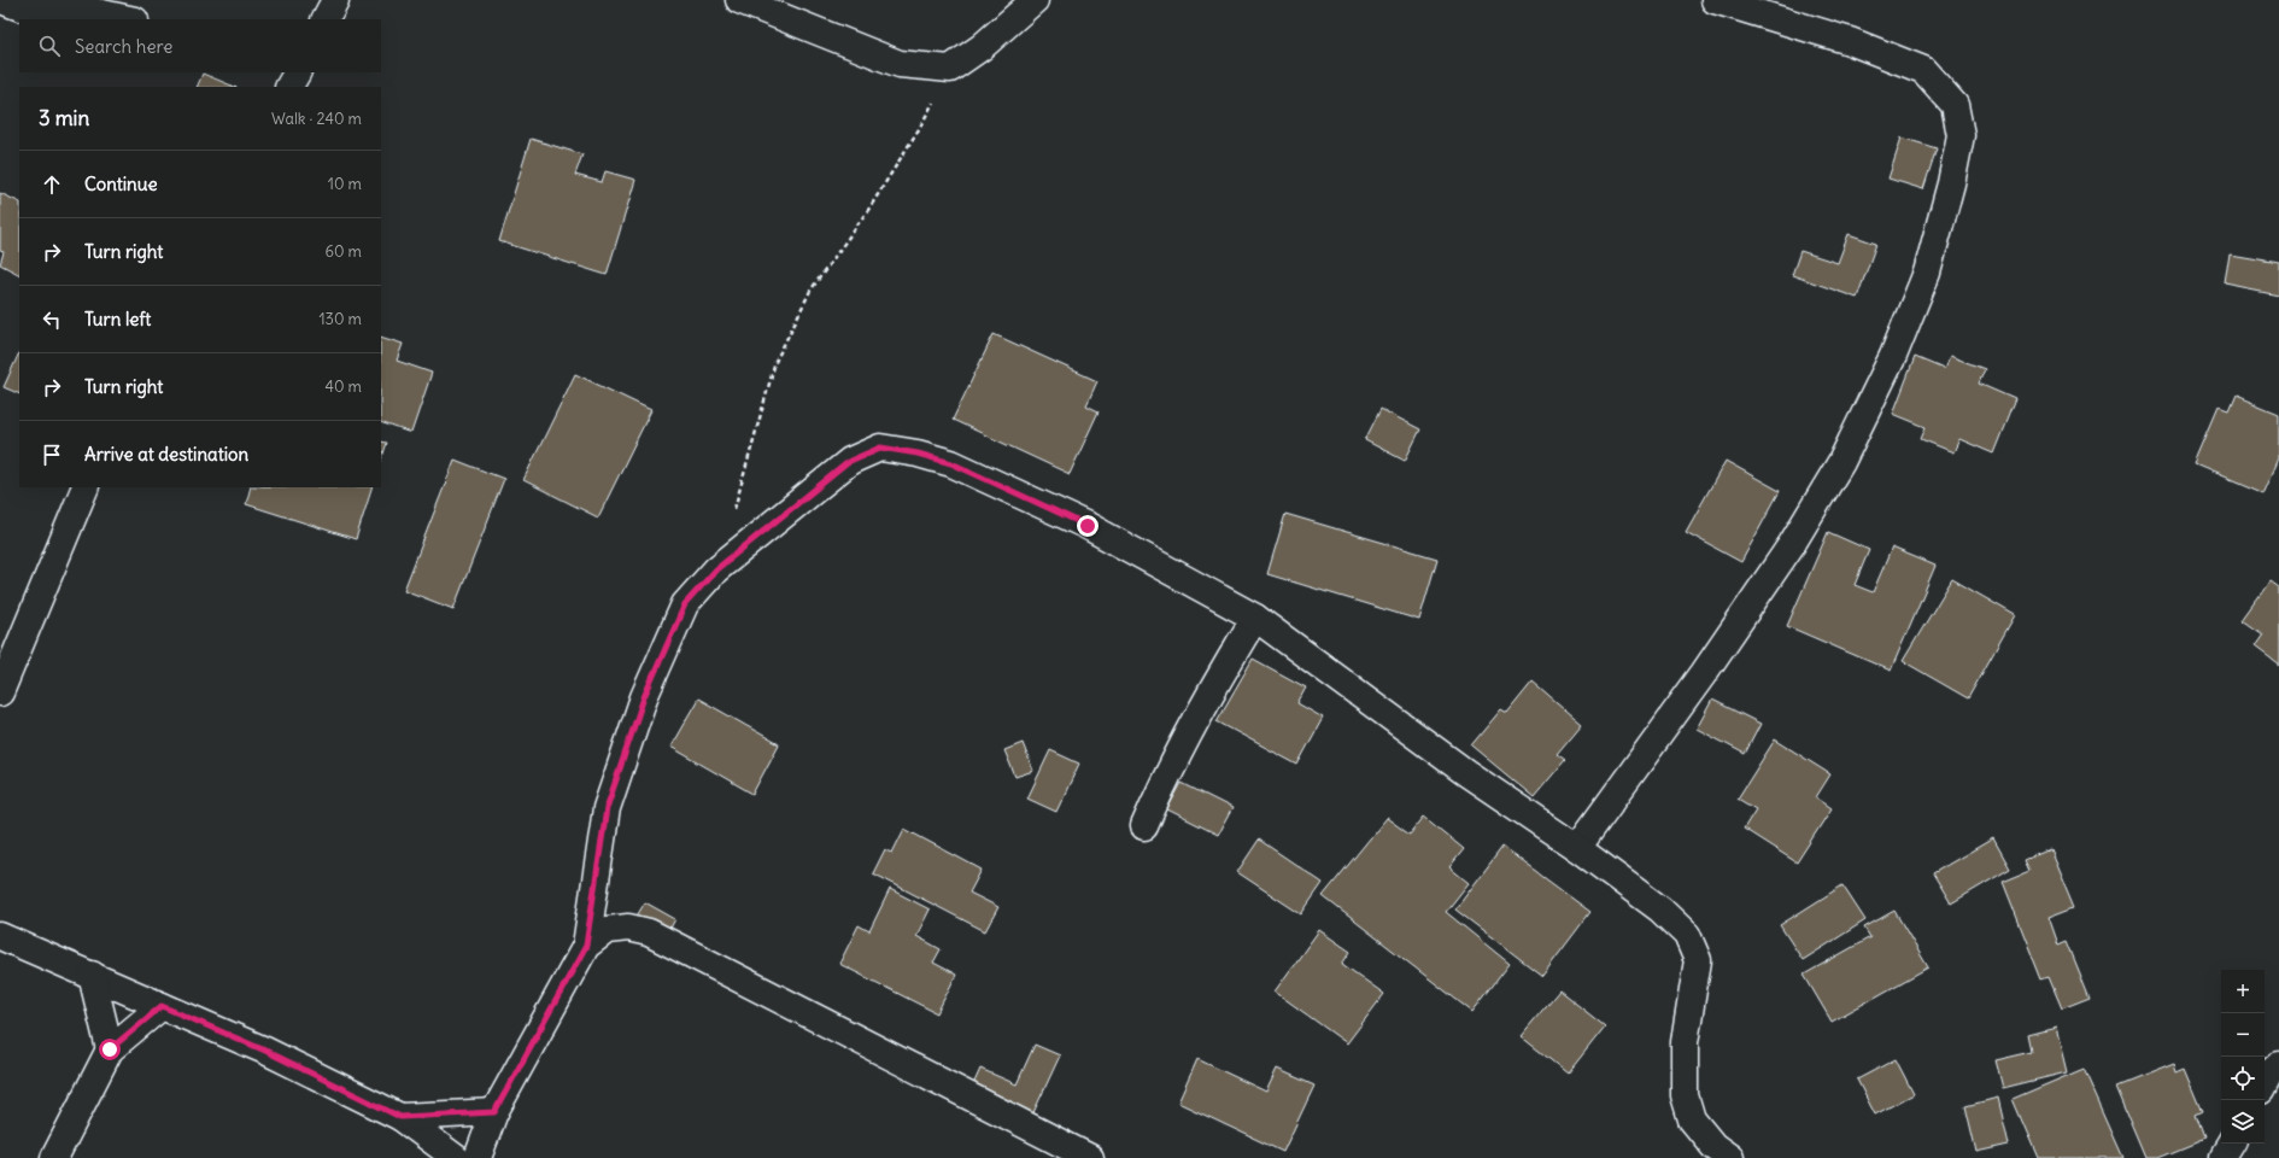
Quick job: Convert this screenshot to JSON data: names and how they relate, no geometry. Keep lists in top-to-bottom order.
{
  "page": {
    "search": "Search here",
    "heading": ["3 min", "Walk · 240 m"],
    "list": [
      ["Continue", "10 m"],
      ["Turn right", "60 m"],
      ["Turn left", "130 m"],
      ["Turn right", "40 m"],
      "Arrive at destination"
    ],
    "map_buttons": ["+", "−"]
  }
}
